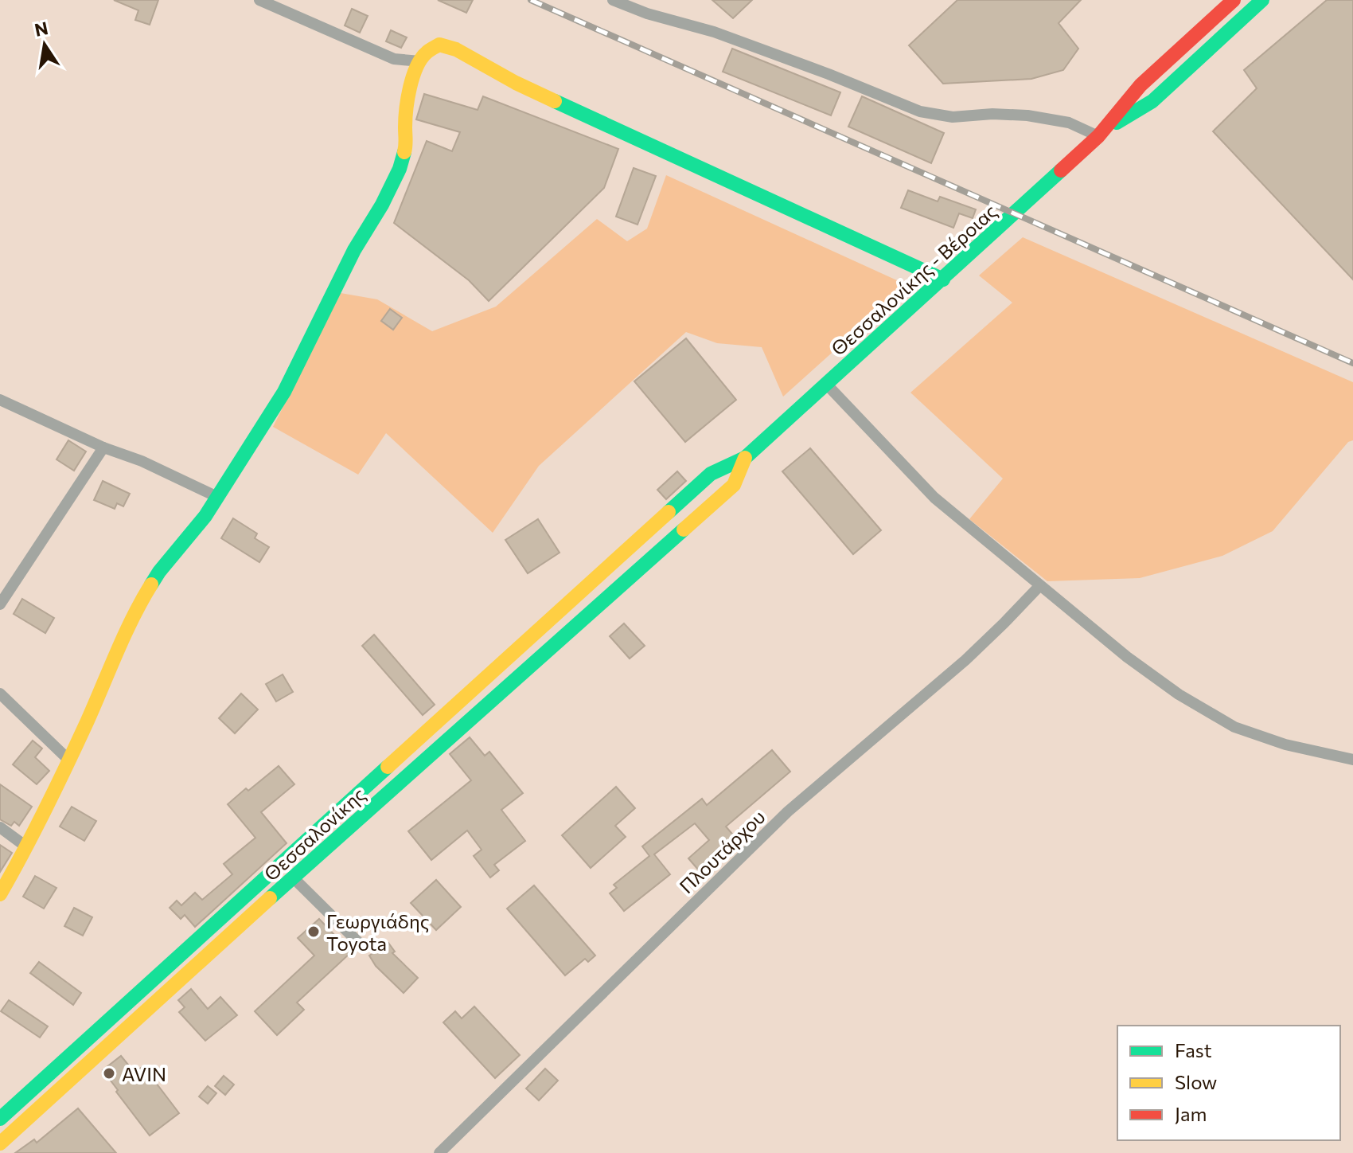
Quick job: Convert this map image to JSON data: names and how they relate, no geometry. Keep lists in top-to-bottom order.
{
  "streets": {
    "main road": ["Θεσσαλονίκης - Βέροιας", "Θεσσαλονίκης"],
    "street": ["Πλουτάρχου"]
  },
  "crossings": [
    ["Θεσσαλονίκης - Βέροιας", "Θεσσαλονίκης"]
  ],
  "places": ["Γεωργιάδης Toyota", "AVIN"],
  "legend": ["Fast", "Slow", "Jam"],
  "north": "top"
}
